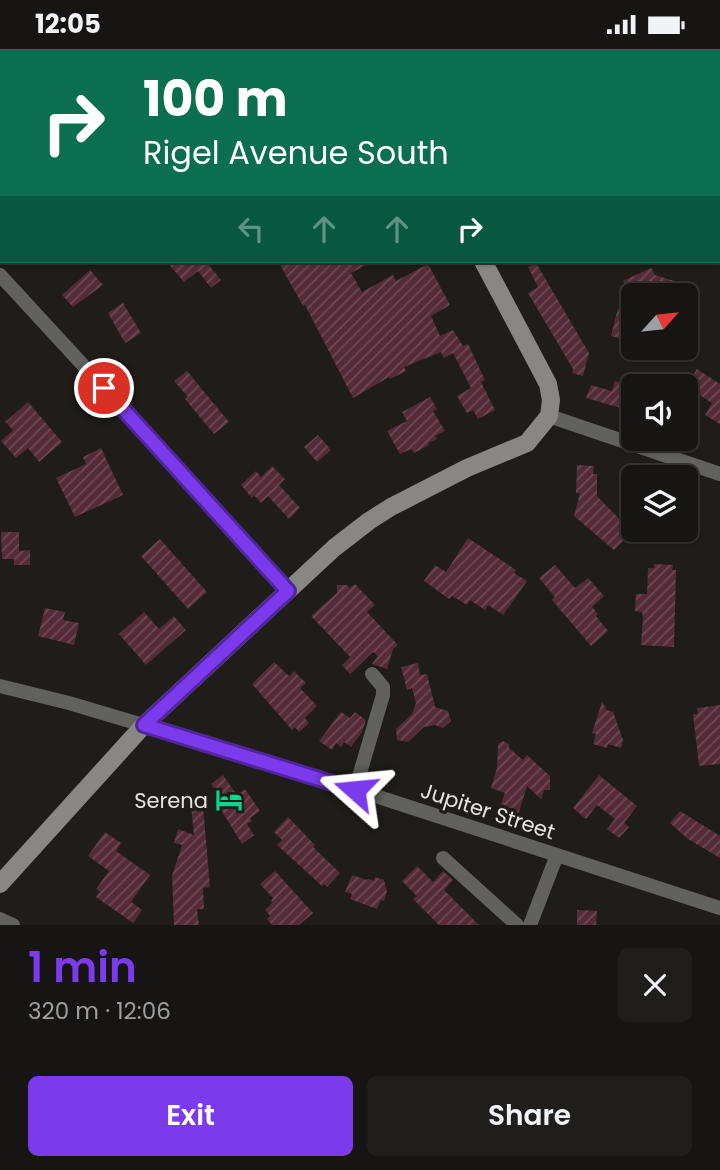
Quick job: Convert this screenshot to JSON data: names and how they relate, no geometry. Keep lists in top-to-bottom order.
{
  "streets": {
    "street": ["Jupiter Street"]
  },
  "places": {
    "hotel": ["Serena"]
  },
  "north": "top right",
  "page": {
    "status": "12:05",
    "turn": ["100 m", "Rigel Avenue South"],
    "heading": ["1 min", "320 m · 12:06"],
    "buttons": ["Exit", "Share"]
  }
}
